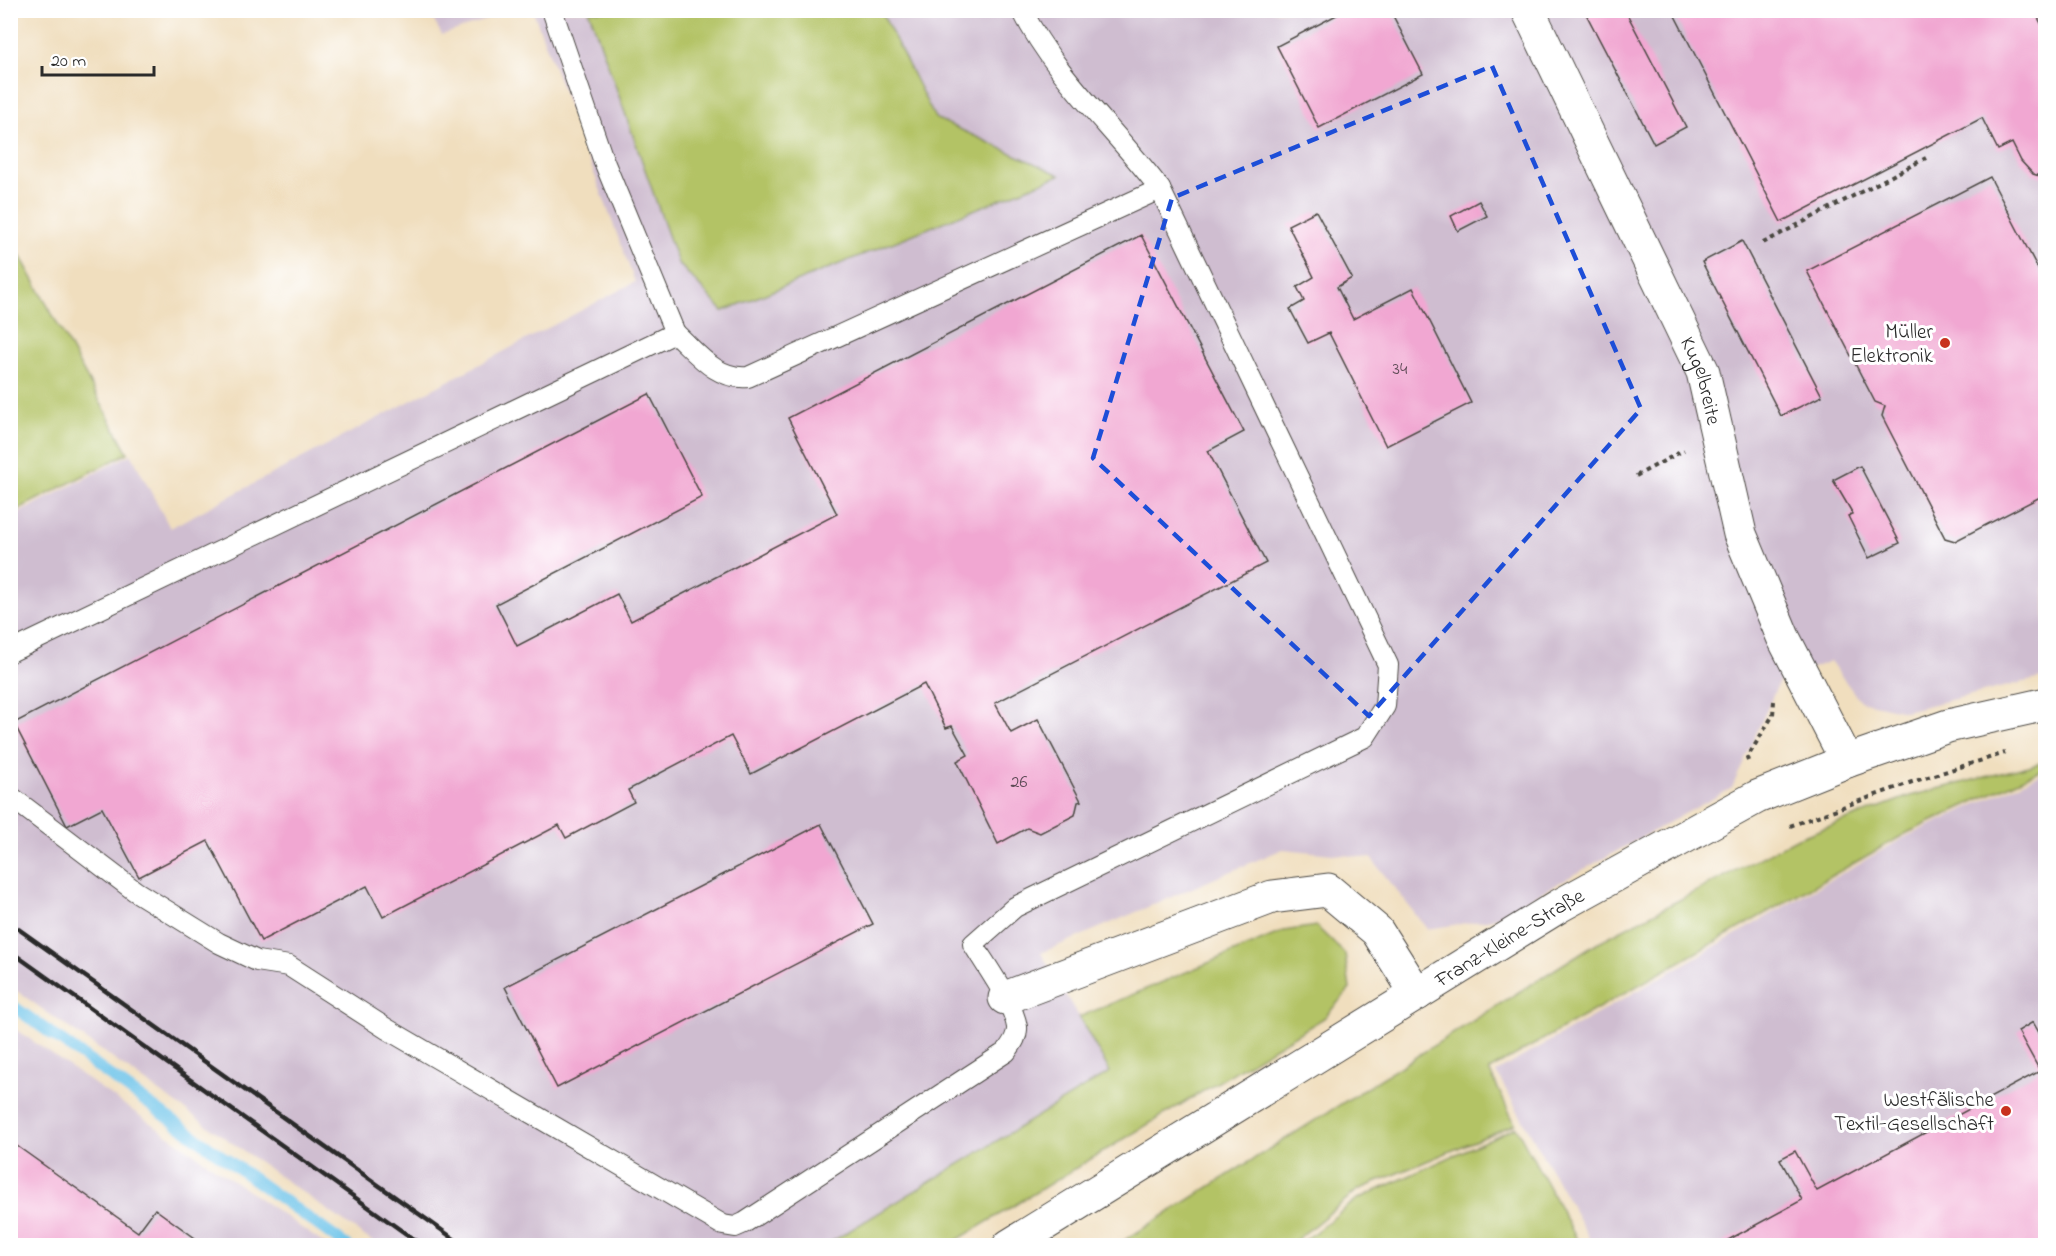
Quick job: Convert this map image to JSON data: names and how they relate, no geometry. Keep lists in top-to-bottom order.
{
  "streets": {
    "street": ["Kugelbreite", "Franz-Kleine-Straße"]
  },
  "crossings": [
    ["Kugelbreite", "Franz-Kleine-Straße"]
  ],
  "places": ["Müller Elektronik", "Westfälische Textil-Gesellschaft"],
  "house_numbers": ["34", "26"],
  "scale_bar": "20 m"
}
